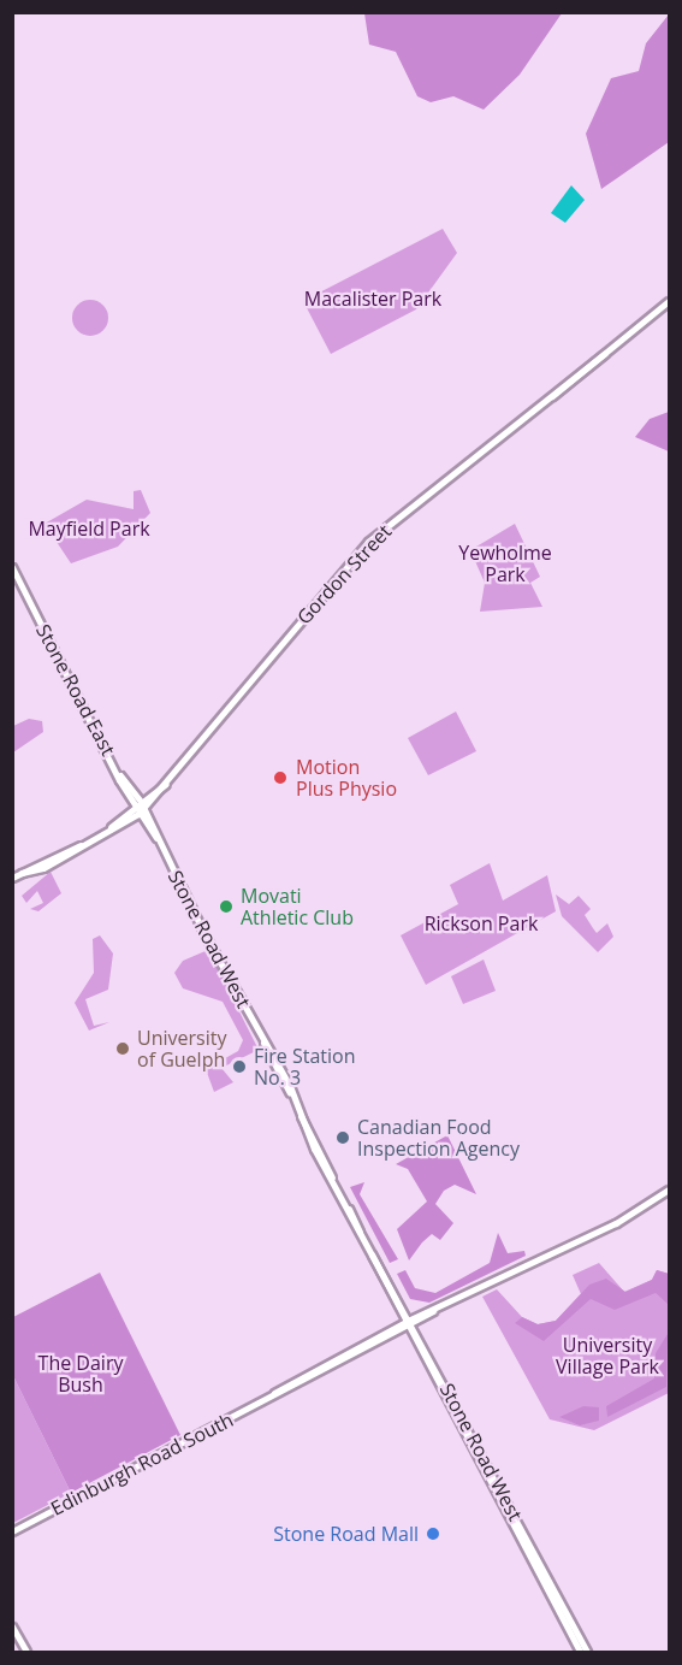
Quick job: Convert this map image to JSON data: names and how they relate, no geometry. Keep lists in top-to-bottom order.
{
  "streets": {
    "main road": [
      "Gordon Street",
      "Stone Road East",
      "Stone Road West",
      "Edinburgh Road South"
    ]
  },
  "crossings": [
    ["Gordon Street", "Stone Road East"],
    ["Gordon Street", "Stone Road West"],
    ["Stone Road East", "Stone Road West"],
    ["Stone Road West", "Edinburgh Road South"]
  ],
  "parks": [
    "Macalister Park",
    "Mayfield Park",
    "Yewholme Park",
    "Rickson Park",
    "University Village Park",
    "The Dairy Bush"
  ],
  "places": [
    "Motion Plus Physio",
    "Movati Athletic Club",
    "University of Guelph",
    "Fire Station No. 3",
    "Canadian Food Inspection Agency",
    "Stone Road Mall"
  ]
}
